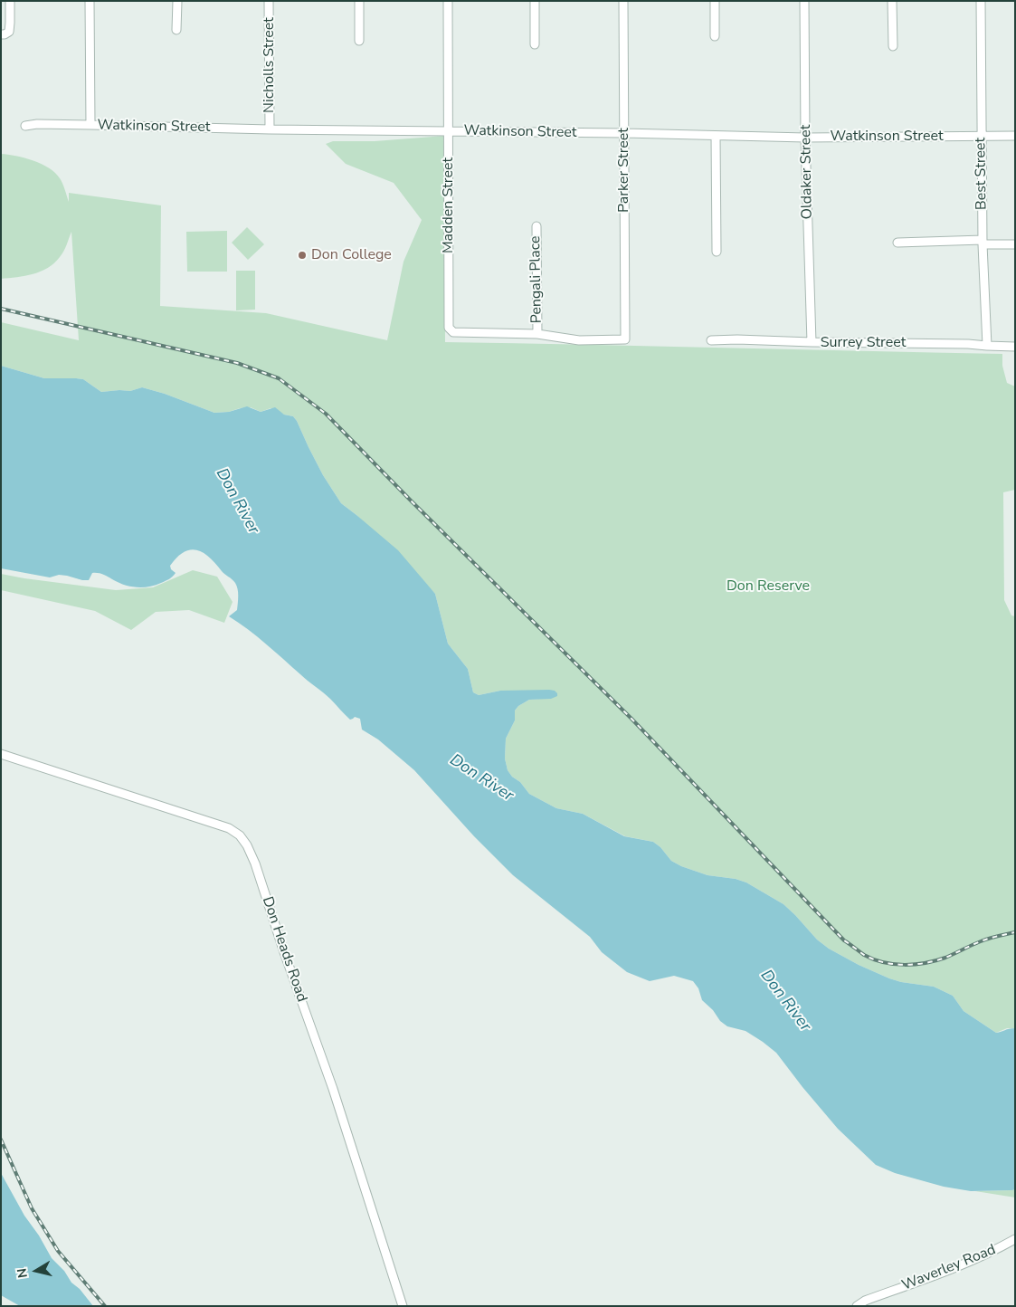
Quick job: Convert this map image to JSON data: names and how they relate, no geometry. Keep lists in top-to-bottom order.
{
  "streets": {
    "street": [
      "Nicholls Street",
      "Watkinson Street",
      "Parker Street",
      "Oldaker Street",
      "Best Street",
      "Madden Street",
      "Pengali Place",
      "Surrey Street",
      "Don Heads Road",
      "Waverley Road"
    ]
  },
  "crossings": [
    ["Nicholls Street", "Watkinson Street"],
    ["Watkinson Street", "Parker Street"],
    ["Watkinson Street", "Oldaker Street"],
    ["Watkinson Street", "Best Street"],
    ["Watkinson Street", "Madden Street"],
    ["Parker Street", "Madden Street"],
    ["Parker Street", "Pengali Place"],
    ["Oldaker Street", "Surrey Street"],
    ["Best Street", "Surrey Street"],
    ["Madden Street", "Pengali Place"]
  ],
  "water": ["Don River"],
  "parks": ["Don Reserve"],
  "places": ["Don College"],
  "north": "left"
}
